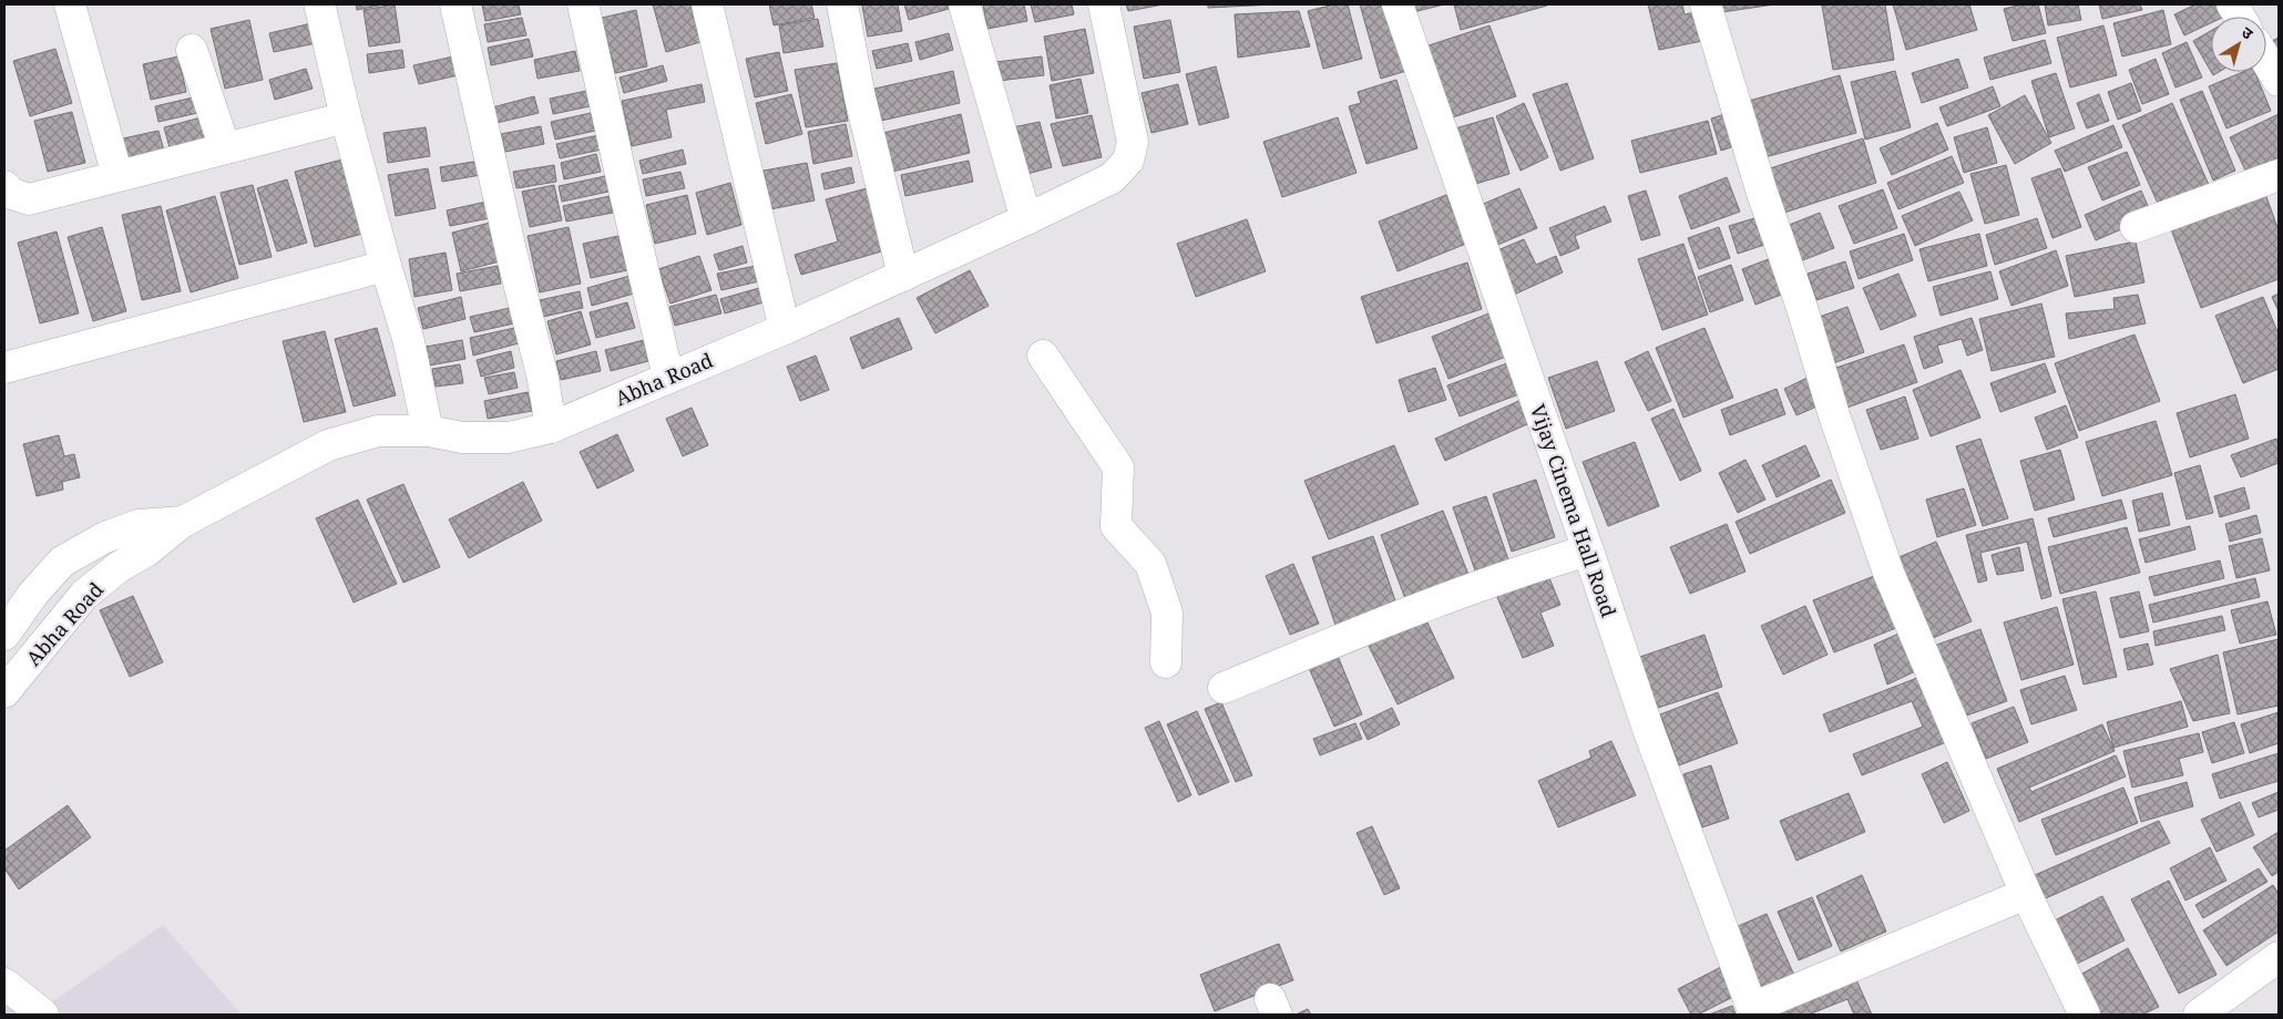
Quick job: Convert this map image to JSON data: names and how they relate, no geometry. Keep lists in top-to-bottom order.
{
  "streets": {
    "street": ["Abha Road", "Vijay Cinema Hall Road"]
  },
  "north": "top right"
}
